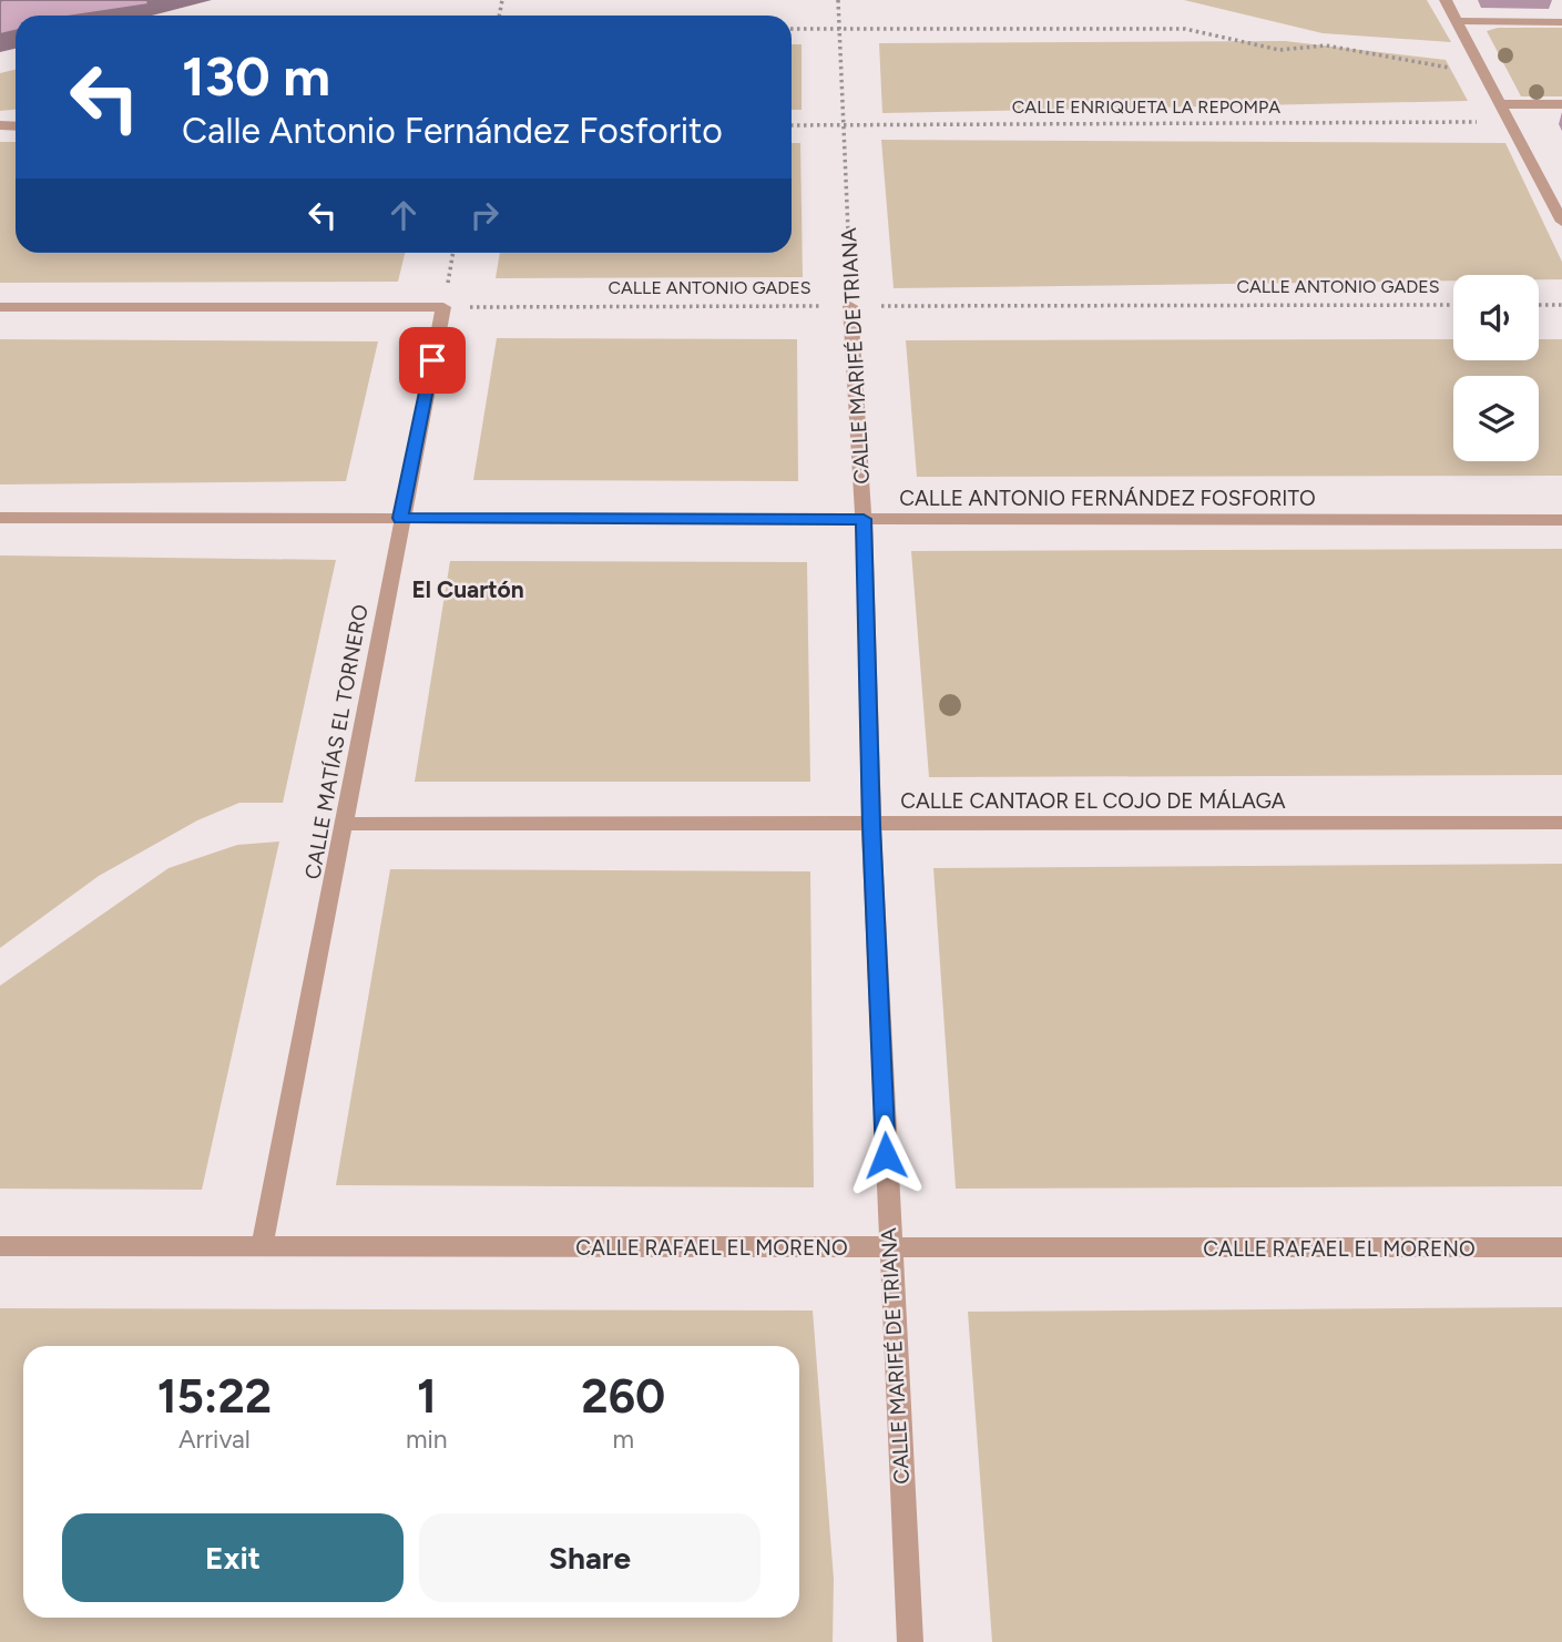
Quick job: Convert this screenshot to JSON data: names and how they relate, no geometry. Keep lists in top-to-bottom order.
{
  "streets": {
    "street": [
      "CALLE MARIFÉ DE TRIANA",
      "CALLE ANTONIO FERNÁNDEZ FOSFORITO",
      "CALLE MATÍAS EL TORNERO",
      "CALLE CANTAOR EL COJO DE MÁLAGA",
      "CALLE RAFAEL EL MORENO"
    ],
    "path": ["CALLE ENRIQUETA LA REPOMPA", "CALLE ANTONIO GADES"]
  },
  "crossings": [
    ["CALLE ENRIQUETA LA REPOMPA", "CALLE MARIFÉ DE TRIANA"],
    ["CALLE ANTONIO GADES", "CALLE MARIFÉ DE TRIANA"],
    ["CALLE ANTONIO GADES", "CALLE MATÍAS EL TORNERO"],
    ["CALLE MARIFÉ DE TRIANA", "CALLE ANTONIO FERNÁNDEZ FOSFORITO"],
    ["CALLE MARIFÉ DE TRIANA", "CALLE CANTAOR EL COJO DE MÁLAGA"],
    ["CALLE MARIFÉ DE TRIANA", "CALLE RAFAEL EL MORENO"],
    ["CALLE ANTONIO FERNÁNDEZ FOSFORITO", "CALLE MATÍAS EL TORNERO"],
    ["CALLE MATÍAS EL TORNERO", "CALLE CANTAOR EL COJO DE MÁLAGA"],
    ["CALLE MATÍAS EL TORNERO", "CALLE RAFAEL EL MORENO"]
  ],
  "districts": ["El Cuartón"],
  "page": {
    "turn": ["130 m", "Calle Antonio Fernández Fosforito"],
    "eta": [
      "15:22",
      "Arrival",
      "1",
      "min",
      "260",
      "m"
    ],
    "buttons": ["Exit", "Share"]
  }
}
